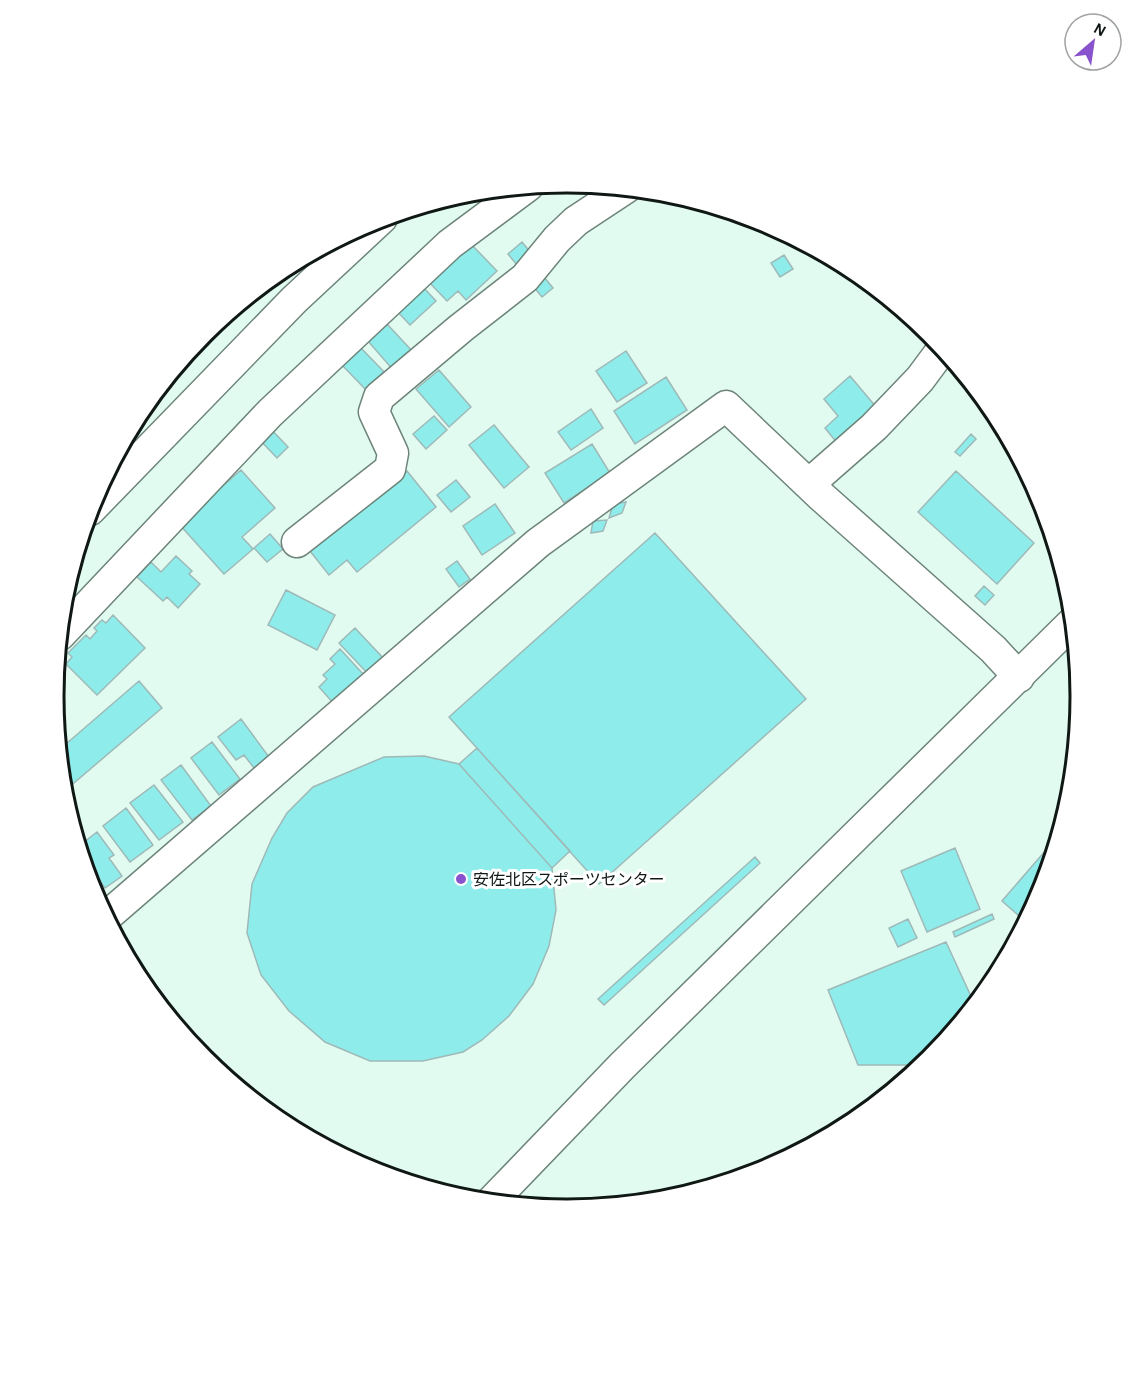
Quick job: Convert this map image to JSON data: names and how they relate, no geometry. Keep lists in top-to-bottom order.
{
  "places": ["安佐北区スポーツセンター"],
  "north": "top right"
}
